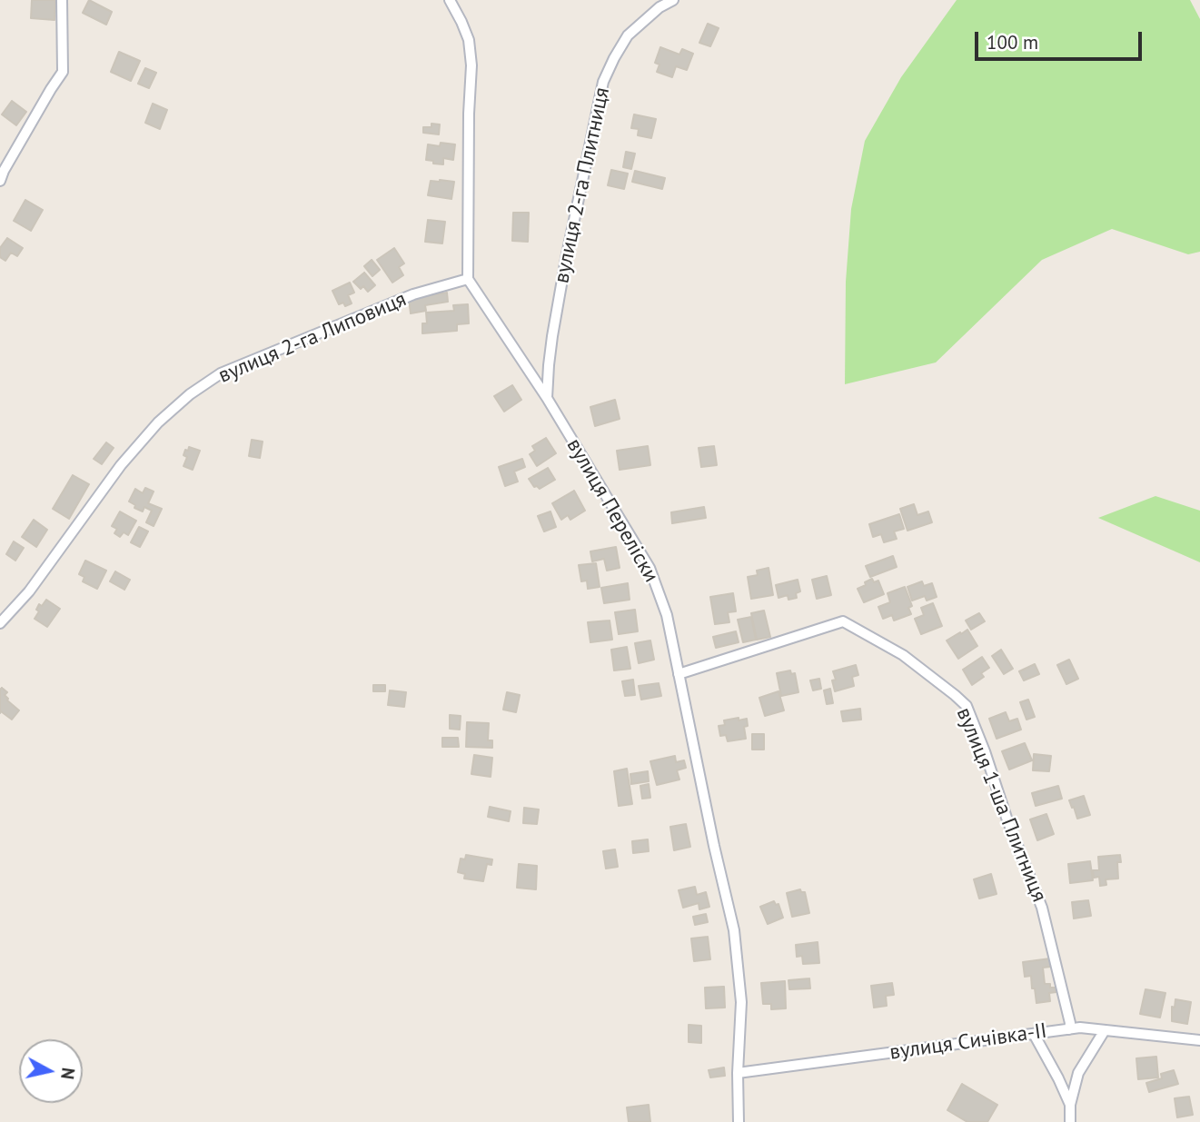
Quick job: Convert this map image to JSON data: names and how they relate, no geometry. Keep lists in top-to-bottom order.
{
  "streets": {
    "street": [
      "вулиця 2-га Плитниця",
      "вулиця 2-га Липовиця",
      "вулиця Переліски",
      "вулиця 1-ша Плитниця",
      "вулиця Сичівка-II"
    ]
  },
  "crossings": [
    ["вулиця 2-га Плитниця", "вулиця Переліски"],
    ["вулиця 2-га Липовиця", "вулиця Переліски"],
    ["вулиця Переліски", "вулиця 1-ша Плитниця"],
    ["вулиця Переліски", "вулиця Сичівка-II"],
    ["вулиця 1-ша Плитниця", "вулиця Сичівка-II"]
  ],
  "scale_bar": "100 m",
  "north": "right"
}
